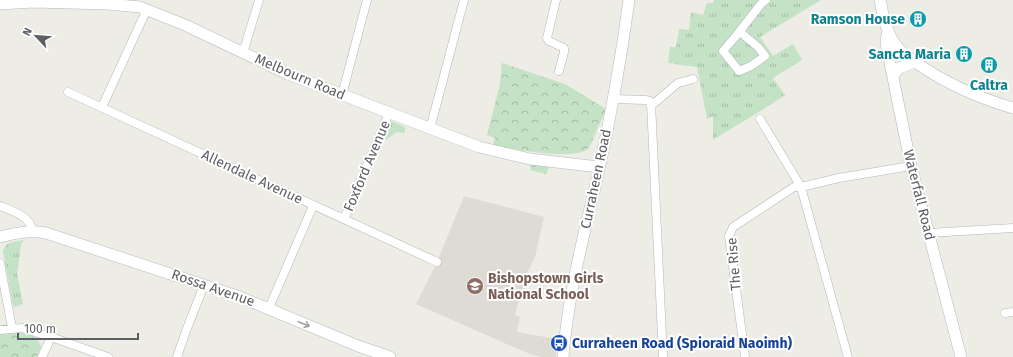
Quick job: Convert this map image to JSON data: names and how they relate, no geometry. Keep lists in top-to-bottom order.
{
  "streets": {
    "street": [
      "Melbourn Road",
      "Foxford Avenue",
      "Allendale Avenue",
      "Curraheen Road",
      "Waterfall Road",
      "The Rise",
      "Rossa Avenue"
    ]
  },
  "crossings": [
    ["Melbourn Road", "Foxford Avenue"],
    ["Melbourn Road", "Curraheen Road"],
    ["Foxford Avenue", "Allendale Avenue"],
    ["Waterfall Road", "The Rise"]
  ],
  "places": {
    "building": ["Ramson House", "Sancta Maria", "Caltra"],
    "school or university": ["Bishopstown Girls National School"],
    "bus stop": ["Curraheen Road (Spioraid Naoimh)"]
  },
  "scale_bar": "100 m",
  "north": "top left"
}
